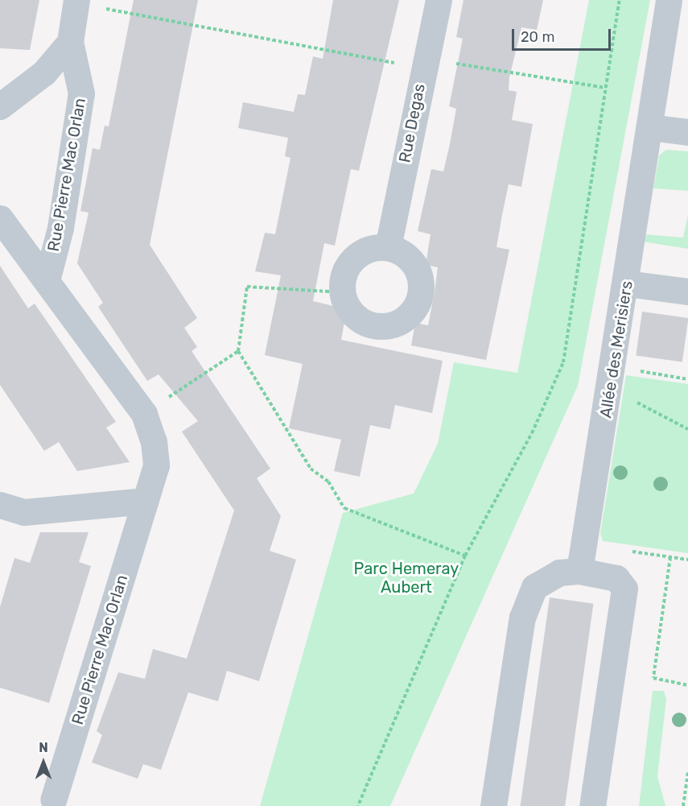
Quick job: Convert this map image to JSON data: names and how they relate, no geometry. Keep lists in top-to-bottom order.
{
  "streets": {
    "street": ["Rue Degas", "Rue Pierre Mac Orlan", "Allée des Merisiers"]
  },
  "parks": ["Parc Hemeray Aubert"],
  "scale_bar": "20 m",
  "north": "top"
}
